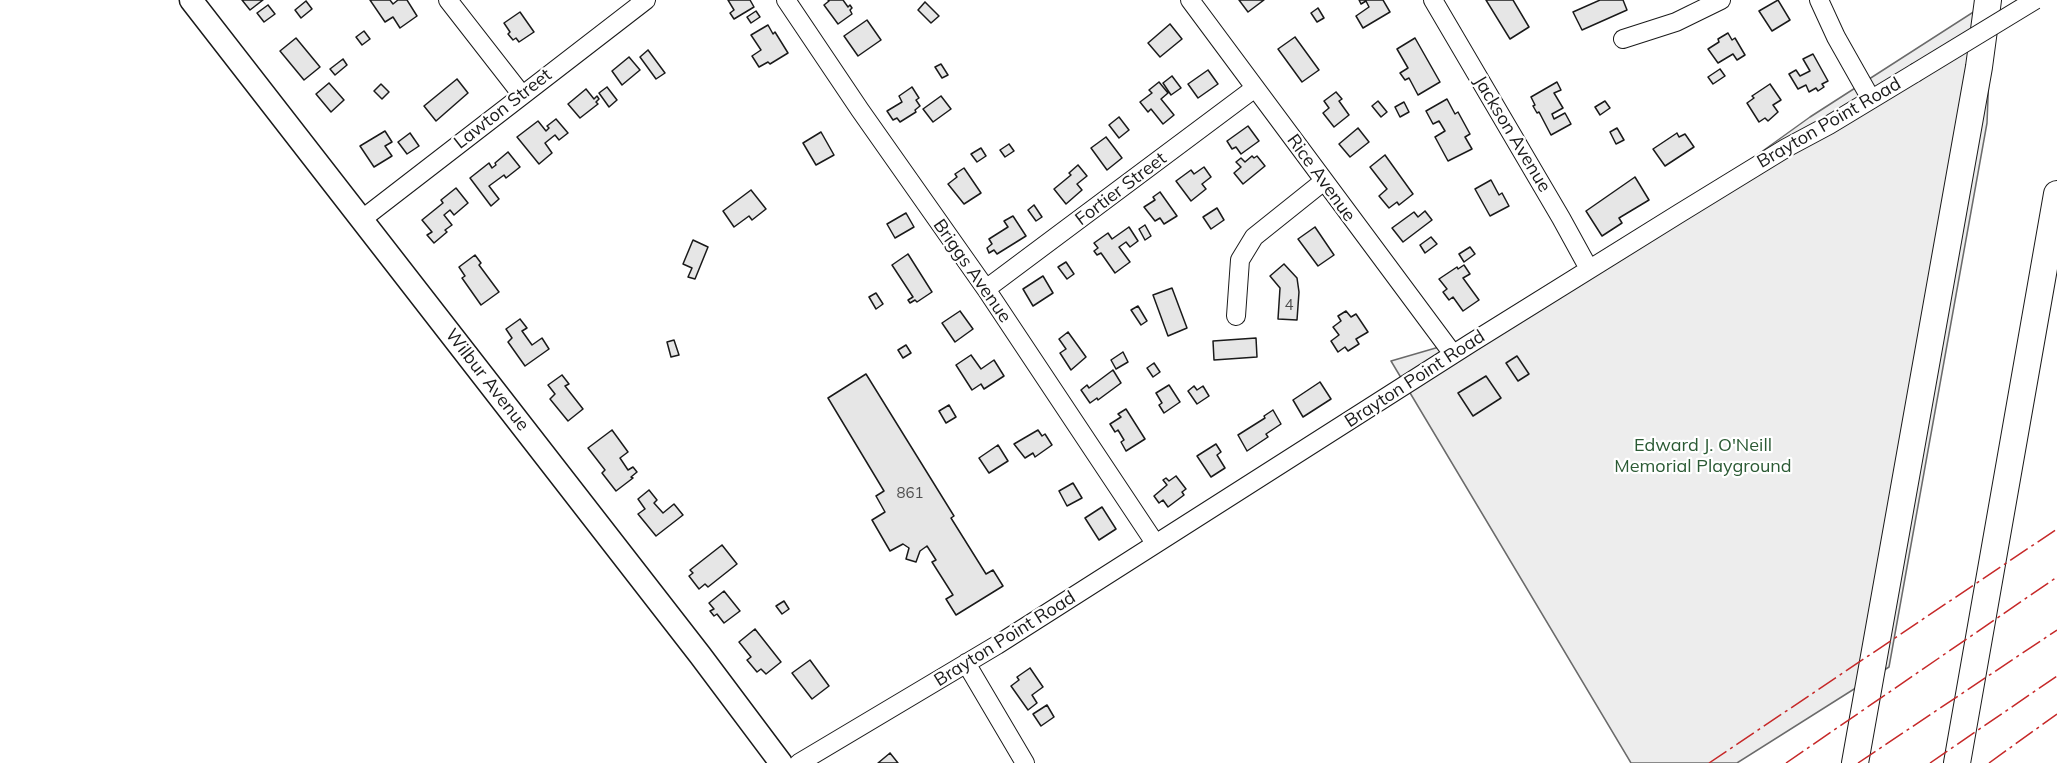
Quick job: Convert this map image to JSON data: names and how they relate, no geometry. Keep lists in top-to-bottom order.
{
  "streets": {
    "main road": ["Wilbur Avenue"],
    "street": [
      "Lawton Street",
      "Brayton Point Road",
      "Jackson Avenue",
      "Rice Avenue",
      "Fortier Street",
      "Briggs Avenue"
    ]
  },
  "crossings": [
    ["Lawton Street", "Wilbur Avenue"],
    ["Brayton Point Road", "Jackson Avenue"],
    ["Brayton Point Road", "Rice Avenue"],
    ["Brayton Point Road", "Briggs Avenue"],
    ["Rice Avenue", "Fortier Street"],
    ["Fortier Street", "Briggs Avenue"]
  ],
  "parks": ["Edward J. O'Neill Memorial Playground"],
  "house_numbers": ["4", "861"]
}
